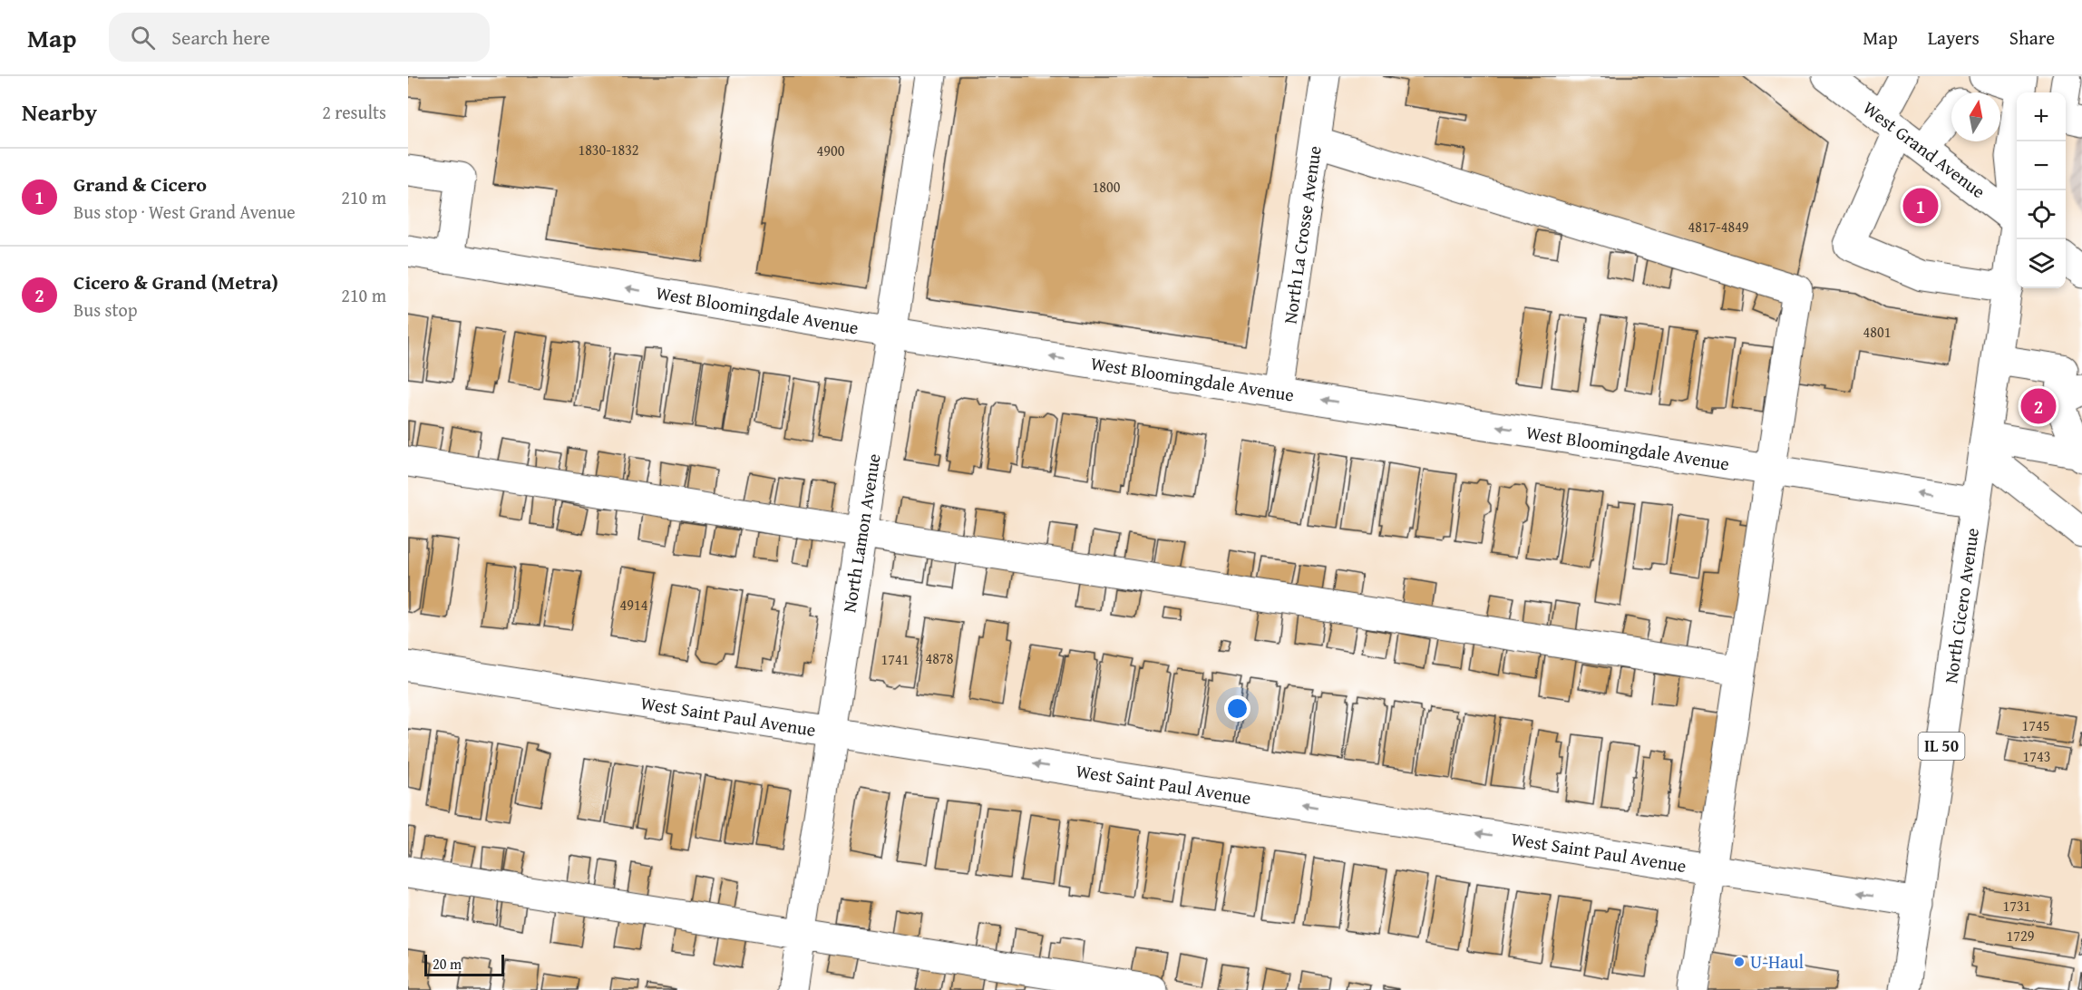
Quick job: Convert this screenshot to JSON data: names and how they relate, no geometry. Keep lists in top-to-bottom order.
{
  "streets": {
    "street": [
      "West Grand Avenue",
      "North La Crosse Avenue",
      "West Bloomingdale Avenue",
      "North Lamon Avenue",
      "North Cicero Avenue",
      "West Saint Paul Avenue",
      "IL 50"
    ]
  },
  "crossings": [
    ["North La Crosse Avenue", "West Bloomingdale Avenue"],
    ["West Bloomingdale Avenue", "North Lamon Avenue"],
    ["West Bloomingdale Avenue", "North Cicero Avenue"],
    ["North Lamon Avenue", "West Saint Paul Avenue"],
    ["North Cicero Avenue", "West Saint Paul Avenue"]
  ],
  "places": ["U-Haul"],
  "house_numbers": [
    "1830-1832",
    "4900",
    "1800",
    "4817-4849",
    "4801",
    "4914",
    "4878",
    "1741",
    "1745",
    "1743",
    "1731",
    "1729"
  ],
  "scale_bar": "20 m",
  "north": "top",
  "page": {
    "header": "Map",
    "search": "Search here",
    "nav": ["Map", "Layers", "Share"],
    "heading": ["Nearby", "2 results"],
    "map_buttons": ["+", "−"],
    "list": [
      {
        "mark": "1",
        "name": "Grand & Cicero",
        "note": "Bus stop · West Grand Avenue",
        "value": "210 m"
      },
      {
        "mark": "2",
        "name": "Cicero & Grand (Metra)",
        "note": "Bus stop",
        "value": "210 m"
      }
    ],
    "pins": ["1", "2"],
    "scale": "20 m"
  }
}
